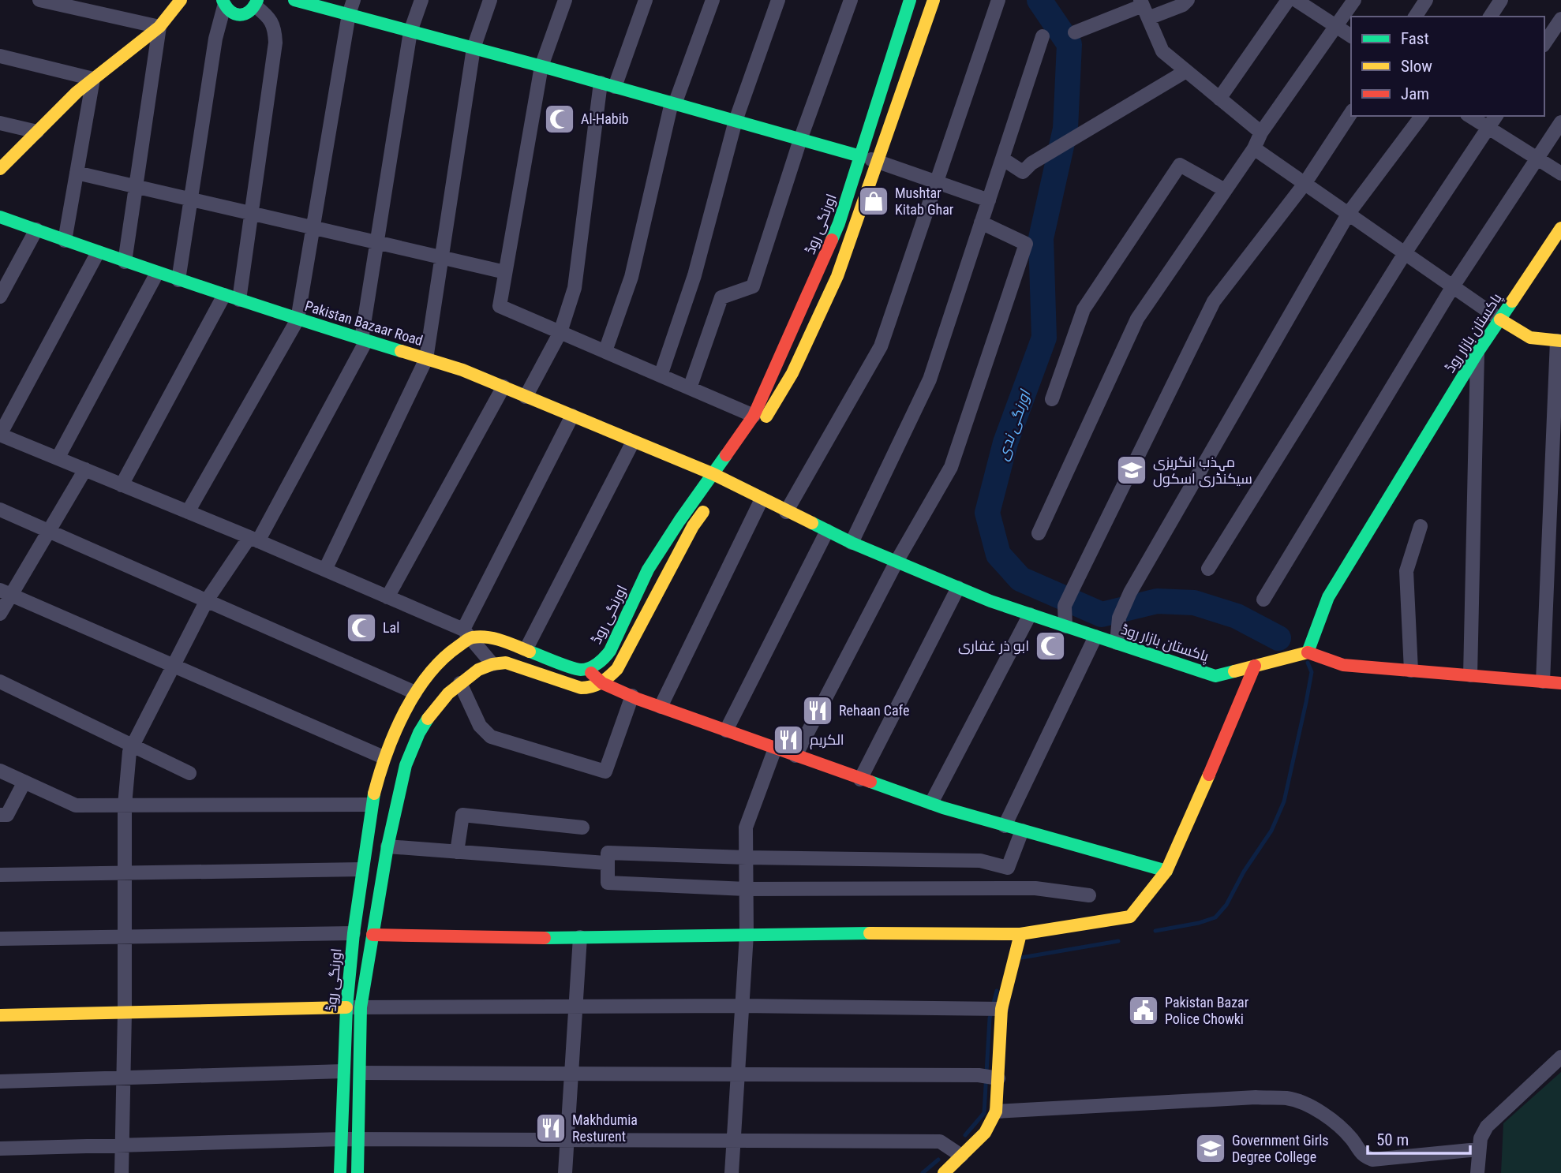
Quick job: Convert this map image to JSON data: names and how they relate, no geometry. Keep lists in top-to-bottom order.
{
  "streets": {
    "street": ["اورنگی روڈ", "Pakistan Bazaar Road", "پاکستان بازار روڈ"]
  },
  "crossings": [
    ["اورنگی روڈ", "Pakistan Bazaar Road"],
    ["اورنگی روڈ", "پاکستان بازار روڈ"],
    ["Pakistan Bazaar Road", "پاکستان بازار روڈ"]
  ],
  "water": ["اورنگی ندی"],
  "places": {
    "mosque": ["Al-Habib", "Lal", "ابو ذر غفاری"],
    "shop": ["Mushtar Kitab Ghar"],
    "school or university": ["مہذب انگریزی سیکنڈری اسکول", "Government Girls Degree College"],
    "restaurant": ["Rehaan Cafe", "الکریم", "Makhdumia Resturent"],
    "public building": ["Pakistan Bazar Police Chowki"]
  },
  "legend": ["Fast", "Slow", "Jam"],
  "scale_bar": "50 m"
}
